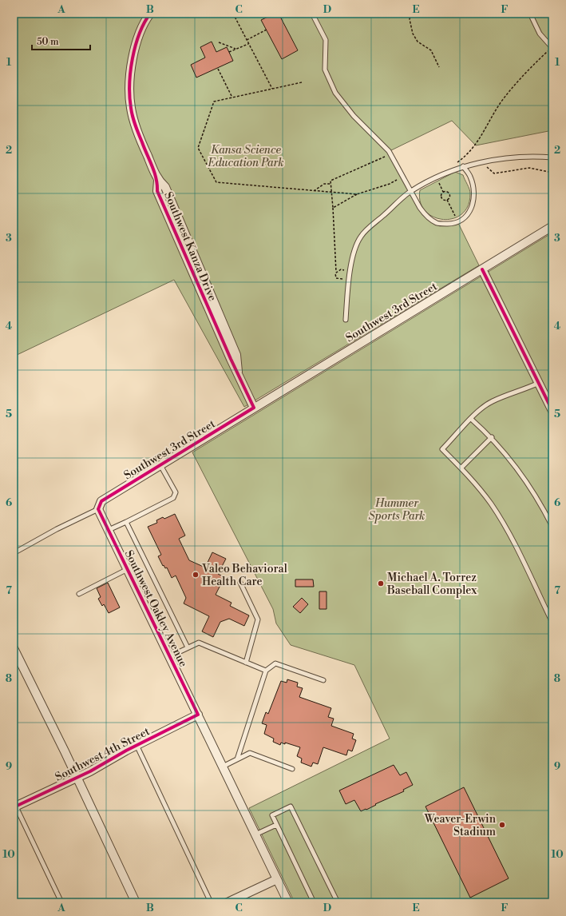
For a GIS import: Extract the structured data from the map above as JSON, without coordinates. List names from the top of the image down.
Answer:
{
  "streets": {
    "street": [
      "Southwest Kanza Drive",
      "Southwest 3rd Street",
      "Southwest Oakley Avenue",
      "Southwest 4th Street"
    ]
  },
  "crossings": [
    ["Southwest Kanza Drive", "Southwest 3rd Street"],
    ["Southwest 3rd Street", "Southwest Oakley Avenue"],
    ["Southwest Oakley Avenue", "Southwest 4th Street"]
  ],
  "parks": ["Kansa Science Education Park", "Hummer Sports Park"],
  "places": ["Valeo Behavioral Health Care", "Michael A. Torrez Baseball Complex", "Weaver-Erwin Stadium"],
  "scale_bar": "50 m",
  "grid": {
    "columns": [
      "A",
      "B",
      "C",
      "D",
      "E",
      "F"
    ],
    "rows": [
      "1",
      "2",
      "3",
      "4",
      "5",
      "6",
      "7",
      "8",
      "9",
      "10"
    ]
  }
}
